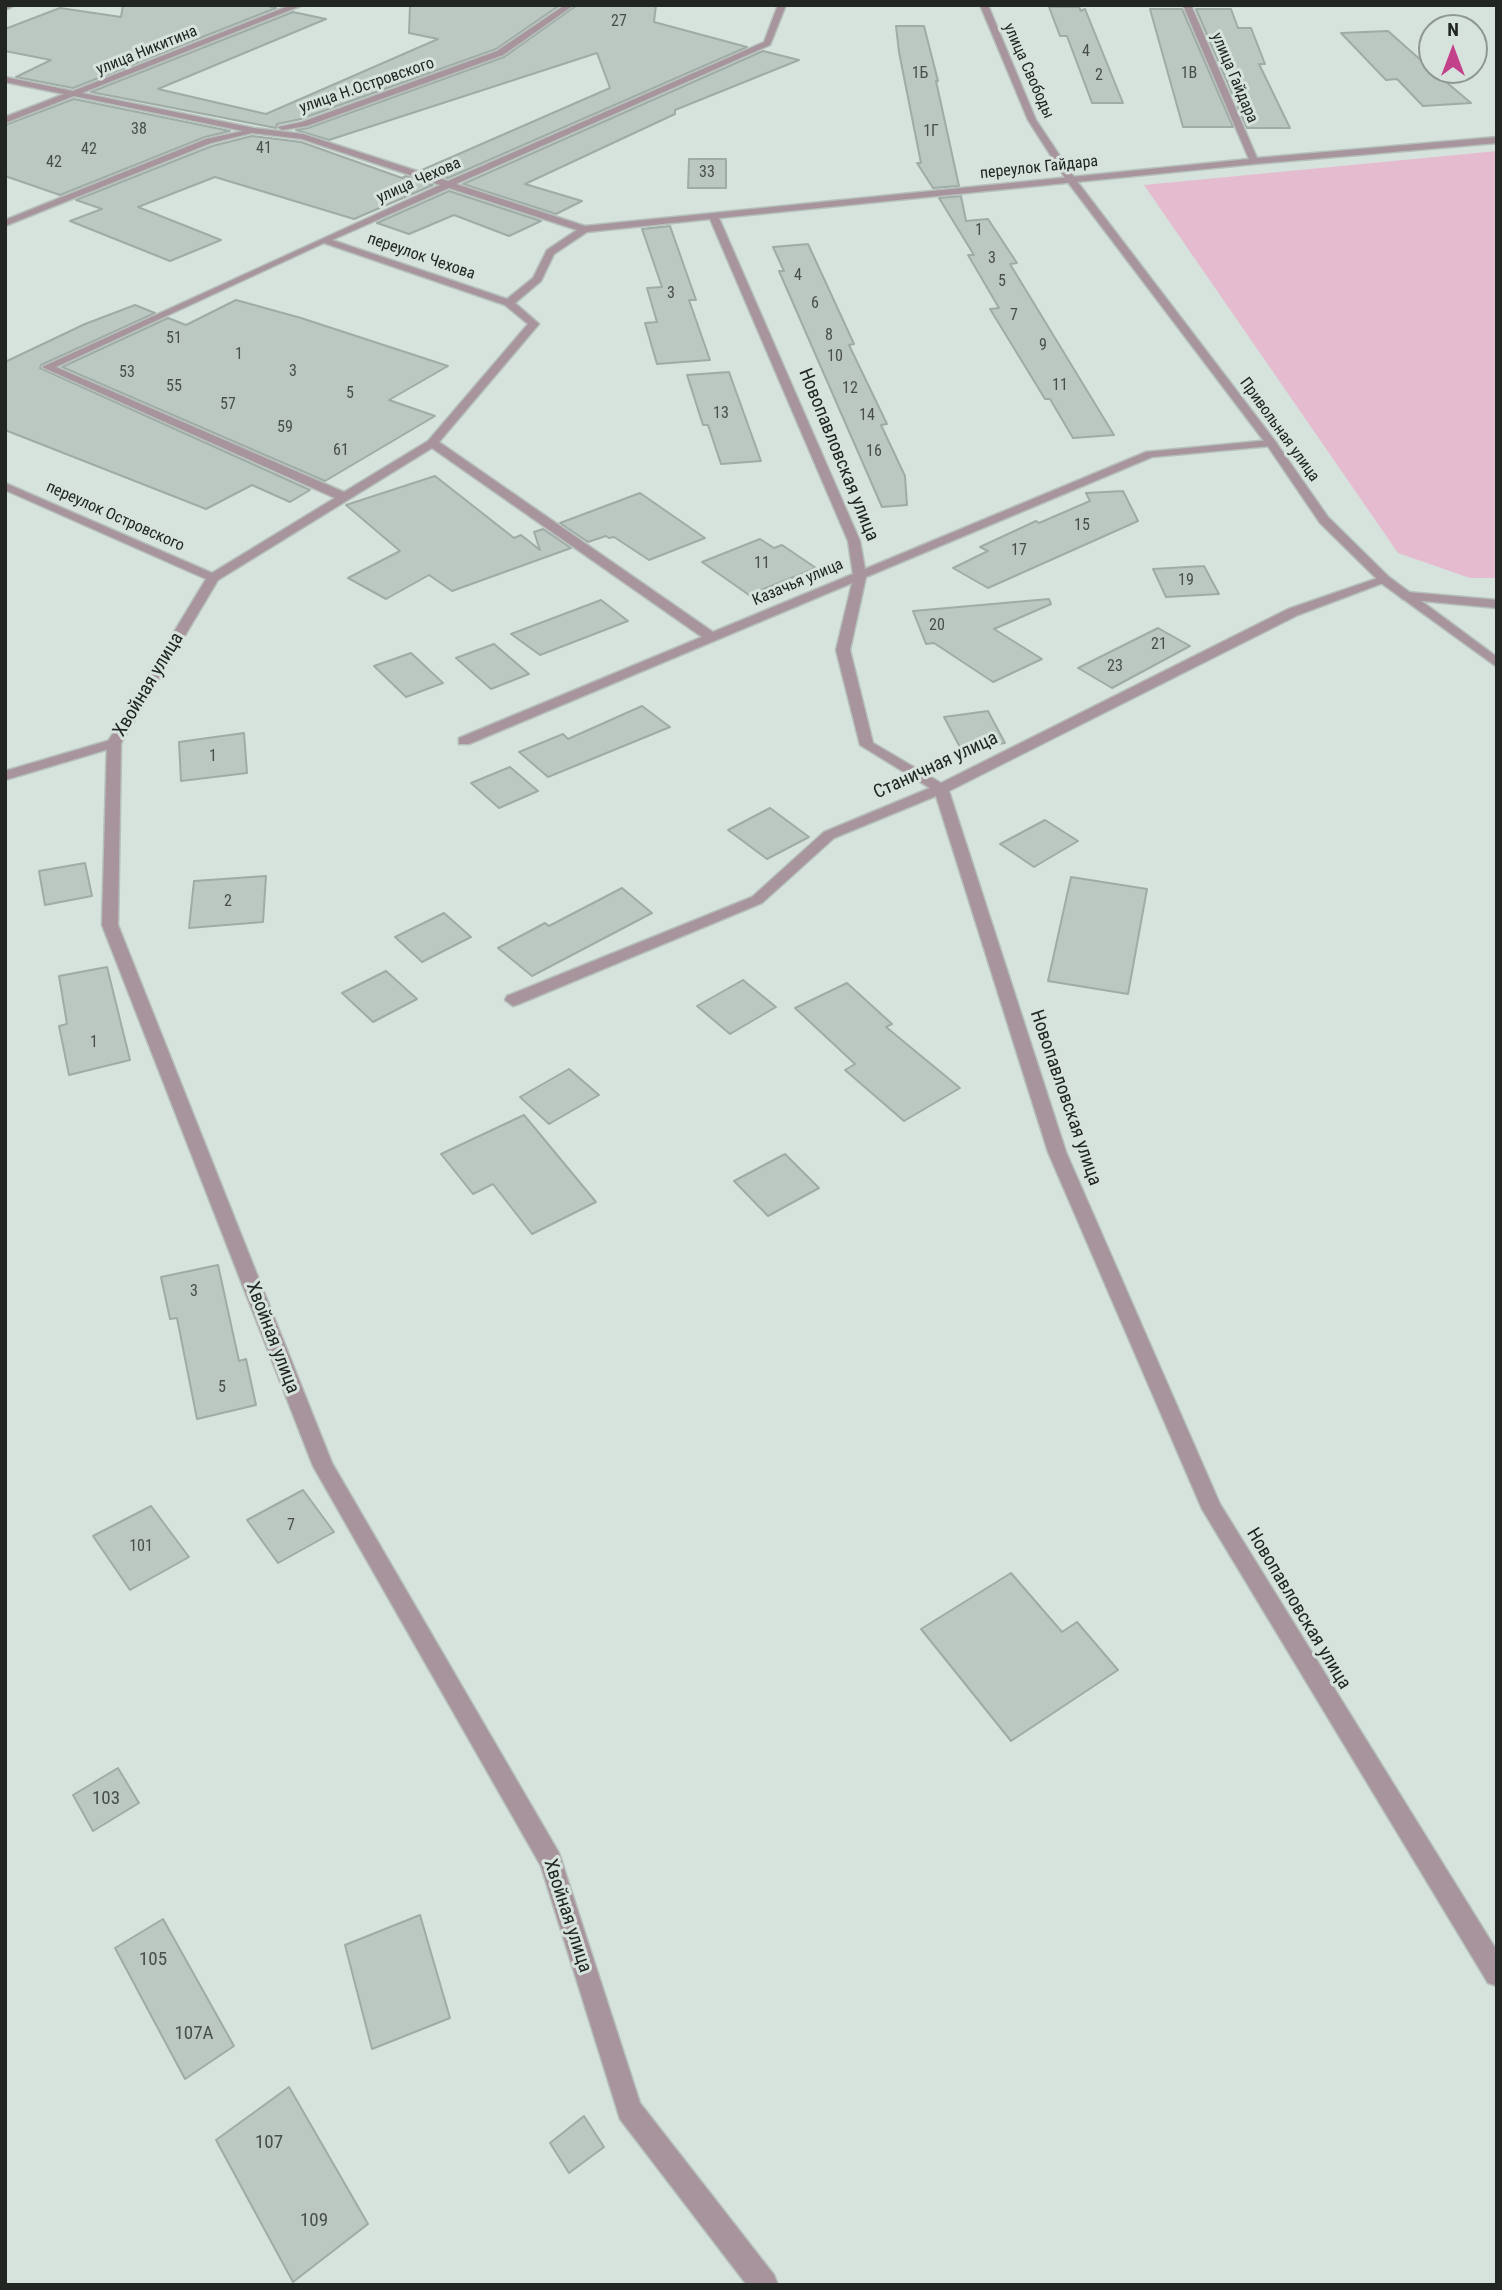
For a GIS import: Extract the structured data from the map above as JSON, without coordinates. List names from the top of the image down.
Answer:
{
  "streets": {
    "street": [
      "улица Никитина",
      "улица Свободы",
      "улица Гайдара",
      "улица Н.Островского",
      "переулок Гайдара",
      "улица Чехова",
      "переулок Чехова",
      "Привольная улица",
      "Новопавловская улица",
      "переулок Островского",
      "Казачья улица",
      "Хвойная улица",
      "Станичная улица"
    ]
  },
  "crossings": [
    ["улица Свободы", "переулок Гайдара"],
    ["улица Свободы", "Привольная улица"],
    ["улица Гайдара", "переулок Гайдара"],
    ["переулок Гайдара", "Привольная улица"],
    ["переулок Гайдара", "Новопавловская улица"],
    ["улица Чехова", "переулок Чехова"],
    ["улица Чехова", "Хвойная улица"],
    ["переулок Чехова", "Хвойная улица"],
    ["Привольная улица", "Казачья улица"],
    ["Привольная улица", "Станичная улица"],
    ["Новопавловская улица", "Казачья улица"],
    ["Новопавловская улица", "Станичная улица"],
    ["переулок Островского", "Хвойная улица"]
  ],
  "house_numbers": [
    "27",
    "4",
    "1Б",
    "1В",
    "2",
    "38",
    "1Г",
    "41",
    "42",
    "42",
    "33",
    "1",
    "3",
    "4",
    "5",
    "3",
    "6",
    "7",
    "8",
    "51",
    "9",
    "1",
    "10",
    "3",
    "53",
    "11",
    "55",
    "12",
    "5",
    "57",
    "13",
    "14",
    "59",
    "61",
    "16",
    "15",
    "17",
    "11",
    "19",
    "20",
    "21",
    "23",
    "1",
    "2",
    "1",
    "3",
    "5",
    "7",
    "101",
    "103",
    "105",
    "107А",
    "107",
    "109"
  ],
  "north": "top"
}
